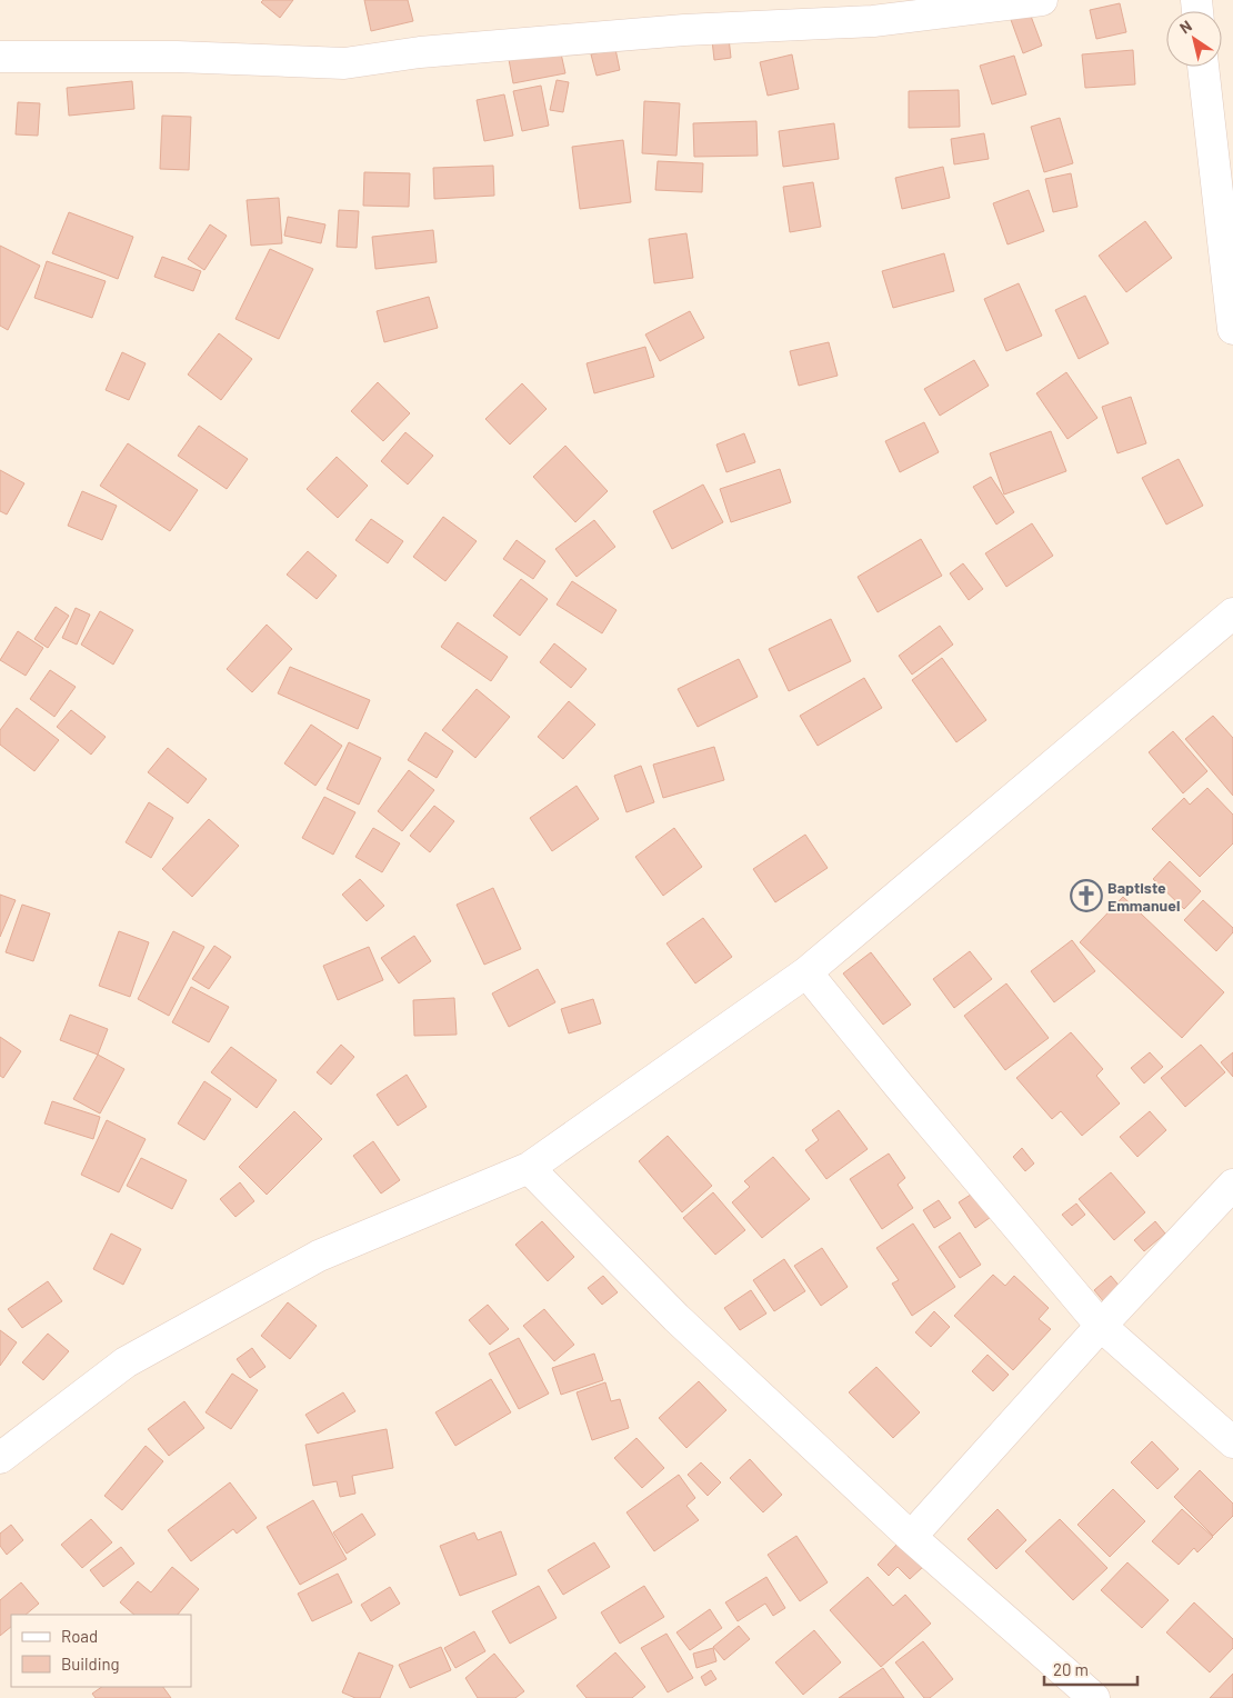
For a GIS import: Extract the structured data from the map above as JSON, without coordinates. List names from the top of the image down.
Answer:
{
  "places": {
    "church": ["Baptiste Emmanuel"]
  },
  "legend": ["Road", "Building"],
  "scale_bar": "20 m",
  "north": "top left"
}
